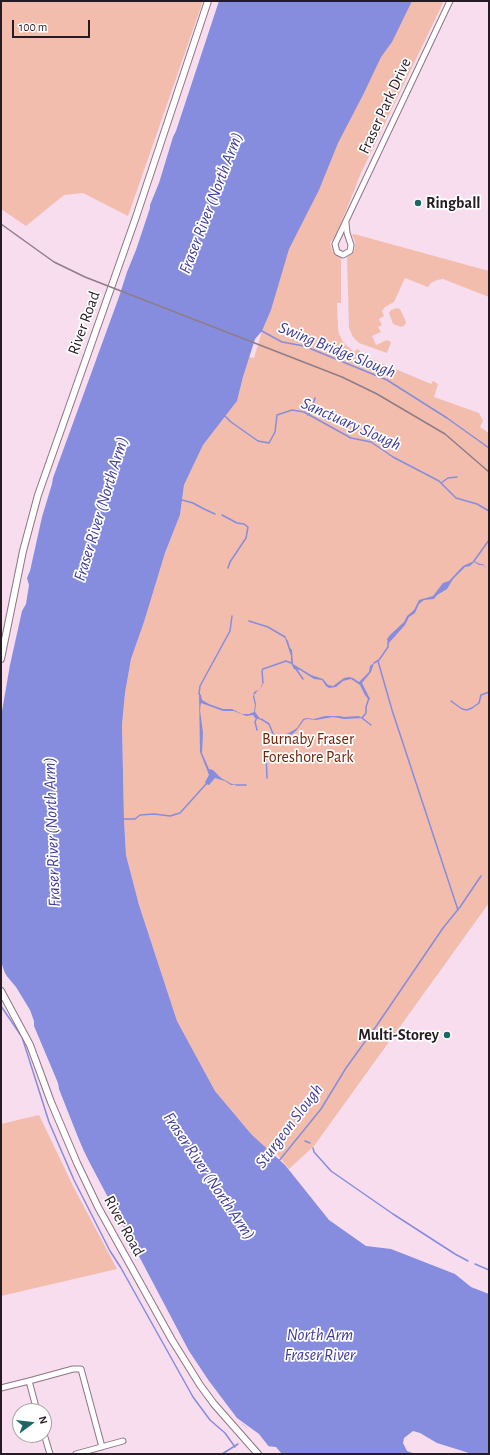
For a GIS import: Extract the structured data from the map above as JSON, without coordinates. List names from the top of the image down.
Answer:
{
  "streets": {
    "street": ["Fraser Park Drive", "River Road"]
  },
  "water": [
    "Fraser River (North Arm)",
    "Swing Bridge Slough",
    "Sanctuary Slough",
    "Sturgeon Slough",
    "North Arm Fraser River"
  ],
  "parks": ["Burnaby Fraser Foreshore Park"],
  "places": ["Ringball", "Multi-Storey"],
  "scale_bar": "100 m",
  "north": "right"
}
